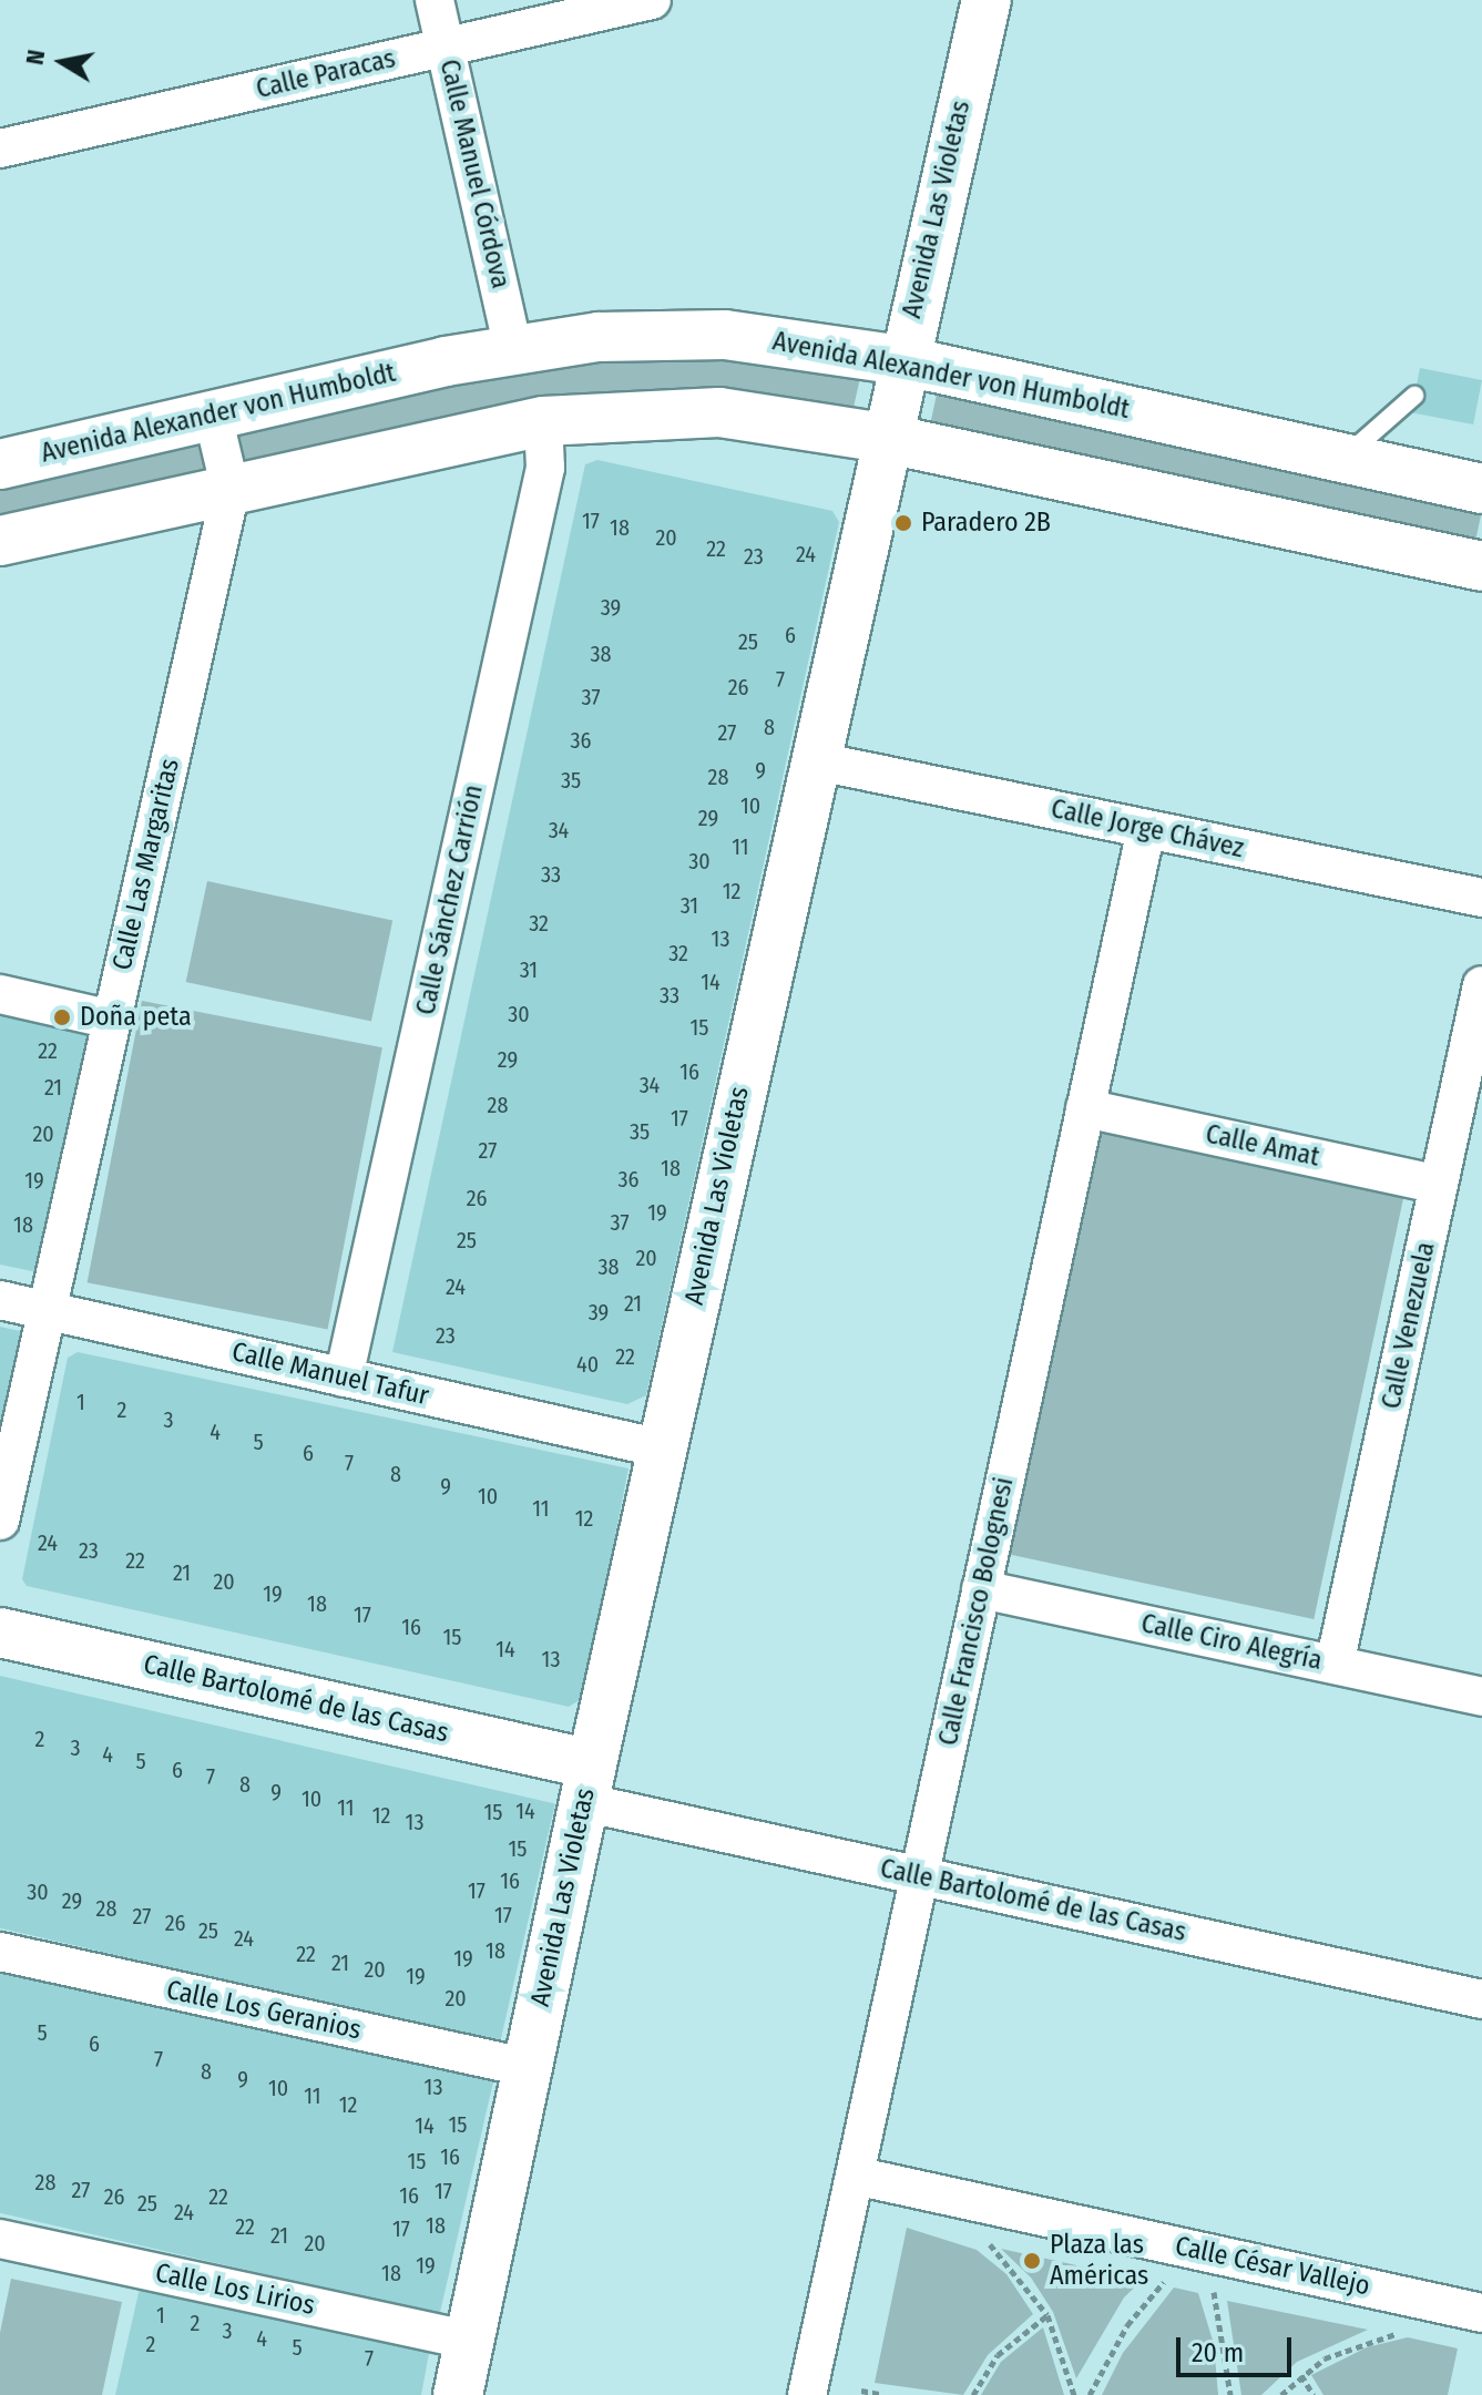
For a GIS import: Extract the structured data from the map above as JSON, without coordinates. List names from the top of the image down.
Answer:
{
  "streets": {
    "street": [
      "Calle Paracas",
      "Calle Manuel Córdova",
      "Avenida Las Violetas",
      "Avenida Alexander von Humboldt",
      "Calle Jorge Chávez",
      "Calle Las Margaritas",
      "Calle Sánchez Carrión",
      "Calle Amat",
      "Calle Venezuela",
      "Calle Manuel Tafur",
      "Calle Francisco Bolognesi",
      "Calle Ciro Alegría",
      "Calle Bartolomé de las Casas",
      "Calle Los Geranios",
      "Calle César Vallejo",
      "Calle Los Lirios"
    ]
  },
  "crossings": [
    ["Calle Paracas", "Calle Manuel Córdova"],
    ["Calle Manuel Córdova", "Avenida Alexander von Humboldt"],
    ["Avenida Las Violetas", "Avenida Alexander von Humboldt"],
    ["Avenida Las Violetas", "Calle Jorge Chávez"],
    ["Avenida Las Violetas", "Calle Manuel Tafur"],
    ["Avenida Las Violetas", "Calle Bartolomé de las Casas"],
    ["Avenida Las Violetas", "Calle Los Geranios"],
    ["Avenida Las Violetas", "Calle Los Lirios"],
    ["Avenida Alexander von Humboldt", "Calle Las Margaritas"],
    ["Calle Jorge Chávez", "Calle Francisco Bolognesi"],
    ["Calle Las Margaritas", "Calle Manuel Tafur"],
    ["Calle Sánchez Carrión", "Calle Manuel Tafur"],
    ["Calle Amat", "Calle Venezuela"],
    ["Calle Amat", "Calle Francisco Bolognesi"],
    ["Calle Venezuela", "Calle Ciro Alegría"],
    ["Calle Francisco Bolognesi", "Calle Ciro Alegría"],
    ["Calle Francisco Bolognesi", "Calle Bartolomé de las Casas"],
    ["Calle Francisco Bolognesi", "Calle César Vallejo"]
  ],
  "places": ["Paradero 2B", "Doña peta", "Plaza las Américas"],
  "house_numbers": [
    "17",
    "18",
    "20",
    "22",
    "24",
    "23",
    "39",
    "6",
    "25",
    "38",
    "7",
    "26",
    "37",
    "8",
    "27",
    "36",
    "9",
    "28",
    "35",
    "10",
    "29",
    "34",
    "11",
    "30",
    "33",
    "12",
    "31",
    "32",
    "13",
    "32",
    "31",
    "14",
    "33",
    "30",
    "15",
    "22",
    "29",
    "16",
    "34",
    "21",
    "28",
    "17",
    "35",
    "20",
    "27",
    "18",
    "36",
    "19",
    "26",
    "19",
    "37",
    "18",
    "25",
    "20",
    "38",
    "24",
    "21",
    "39",
    "23",
    "22",
    "40",
    "1",
    "2",
    "3",
    "4",
    "5",
    "6",
    "7",
    "8",
    "9",
    "10",
    "11",
    "12",
    "24",
    "23",
    "22",
    "21",
    "20",
    "19",
    "18",
    "17",
    "16",
    "15",
    "14",
    "13",
    "2",
    "3",
    "4",
    "5",
    "6",
    "7",
    "8",
    "9",
    "10",
    "11",
    "14",
    "15",
    "12",
    "13",
    "15",
    "16",
    "17",
    "30",
    "29",
    "28",
    "17",
    "27",
    "26",
    "25",
    "24",
    "18",
    "22",
    "19",
    "21",
    "20",
    "19",
    "20",
    "5",
    "6",
    "7",
    "8",
    "9",
    "13",
    "10",
    "11",
    "12",
    "15",
    "14",
    "16",
    "15",
    "28",
    "27",
    "17",
    "16",
    "26",
    "22",
    "25",
    "24",
    "18",
    "22",
    "17",
    "21",
    "20",
    "19",
    "18",
    "1",
    "2",
    "3",
    "4",
    "2",
    "5",
    "7"
  ],
  "scale_bar": "20 m",
  "north": "left"
}
